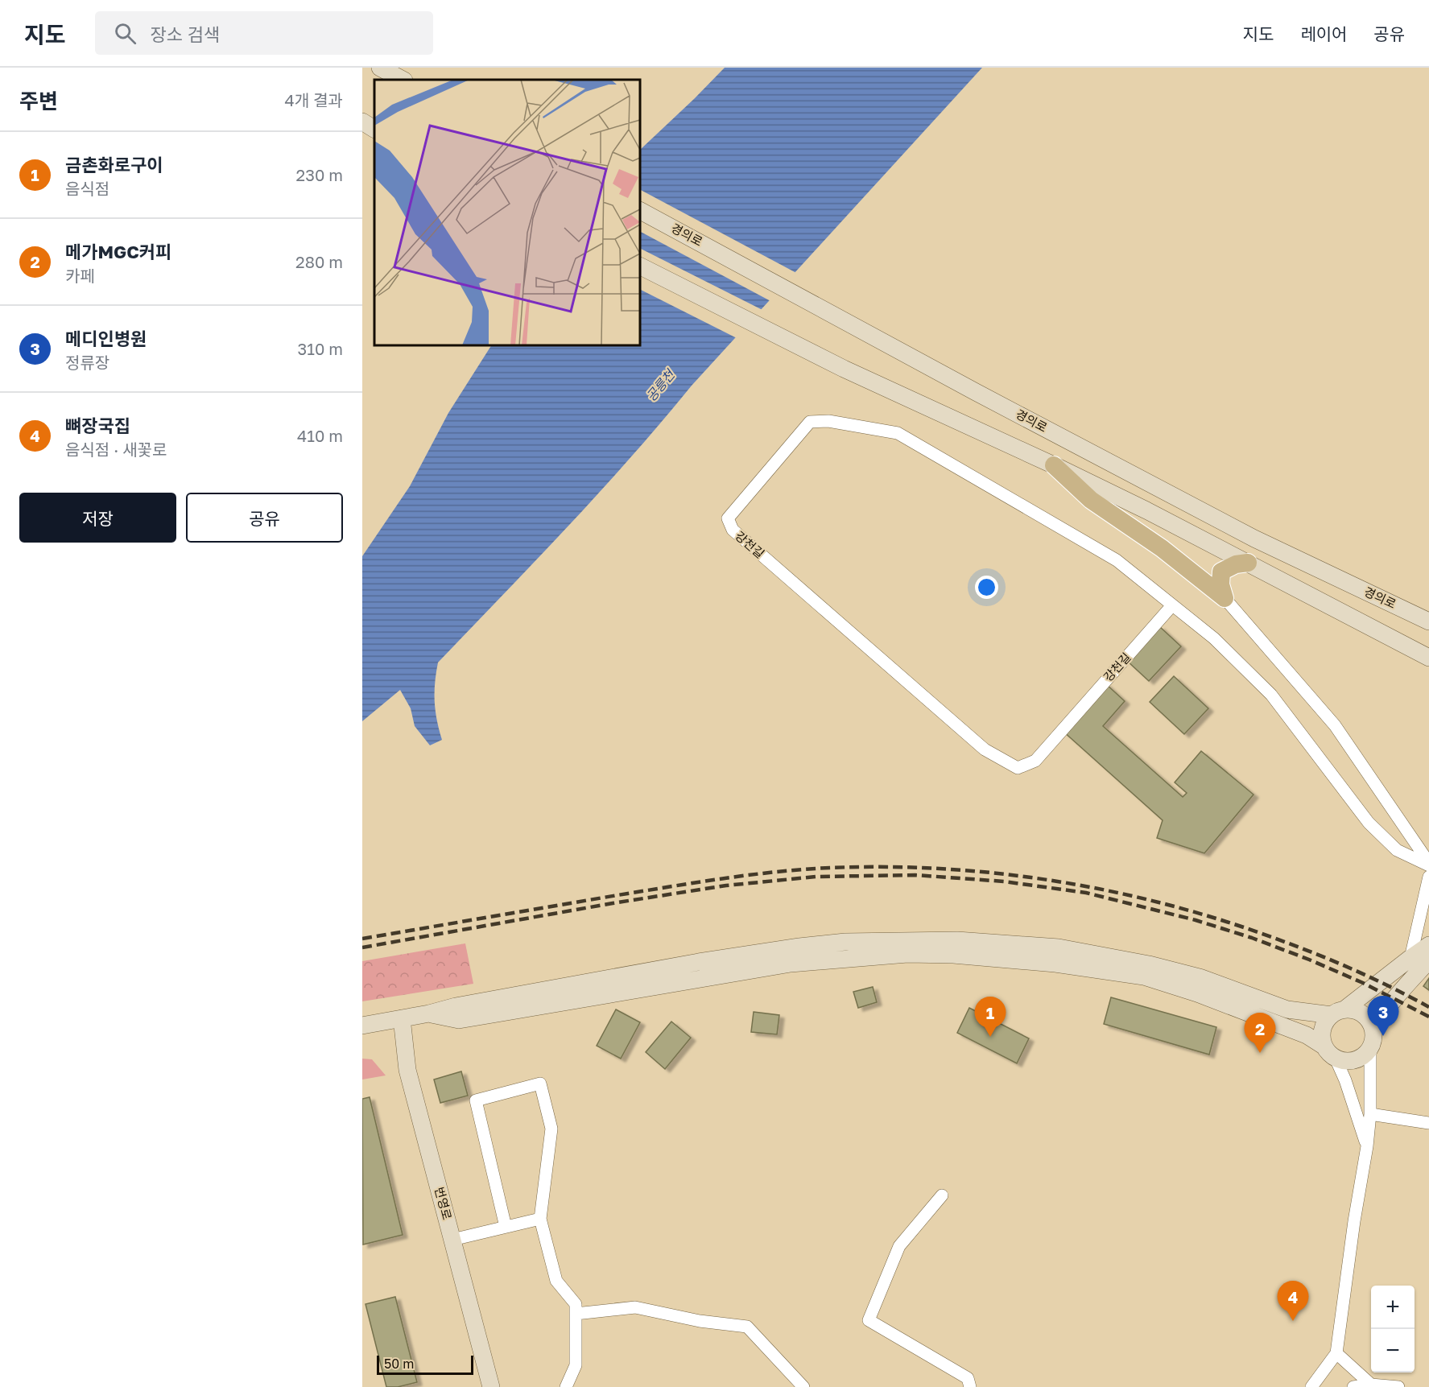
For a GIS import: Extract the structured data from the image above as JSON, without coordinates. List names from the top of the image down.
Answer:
{
  "streets": {
    "street": ["경의로", "강천길", "번영로"]
  },
  "water": ["공릉천"],
  "scale_bar": "50 m",
  "page": {
    "header": "지도",
    "search": "장소 검색",
    "nav": ["지도", "레이어", "공유"],
    "heading": ["주변", "4개 결과"],
    "list": [
      {
        "mark": "1",
        "name": "금촌화로구이",
        "note": "음식점",
        "value": "230 m"
      },
      {
        "mark": "2",
        "name": "메가MGC커피",
        "note": "카페",
        "value": "280 m"
      },
      {
        "mark": "3",
        "name": "메디인병원",
        "note": "정류장",
        "value": "310 m"
      },
      {
        "mark": "4",
        "name": "뼈장국집",
        "note": "음식점 · 새꽃로",
        "value": "410 m"
      }
    ],
    "buttons": ["저장", "공유"],
    "pins": [
      "3",
      "1",
      "2",
      "4"
    ],
    "map_buttons": ["+", "−"],
    "scale": "50 m"
  }
}
